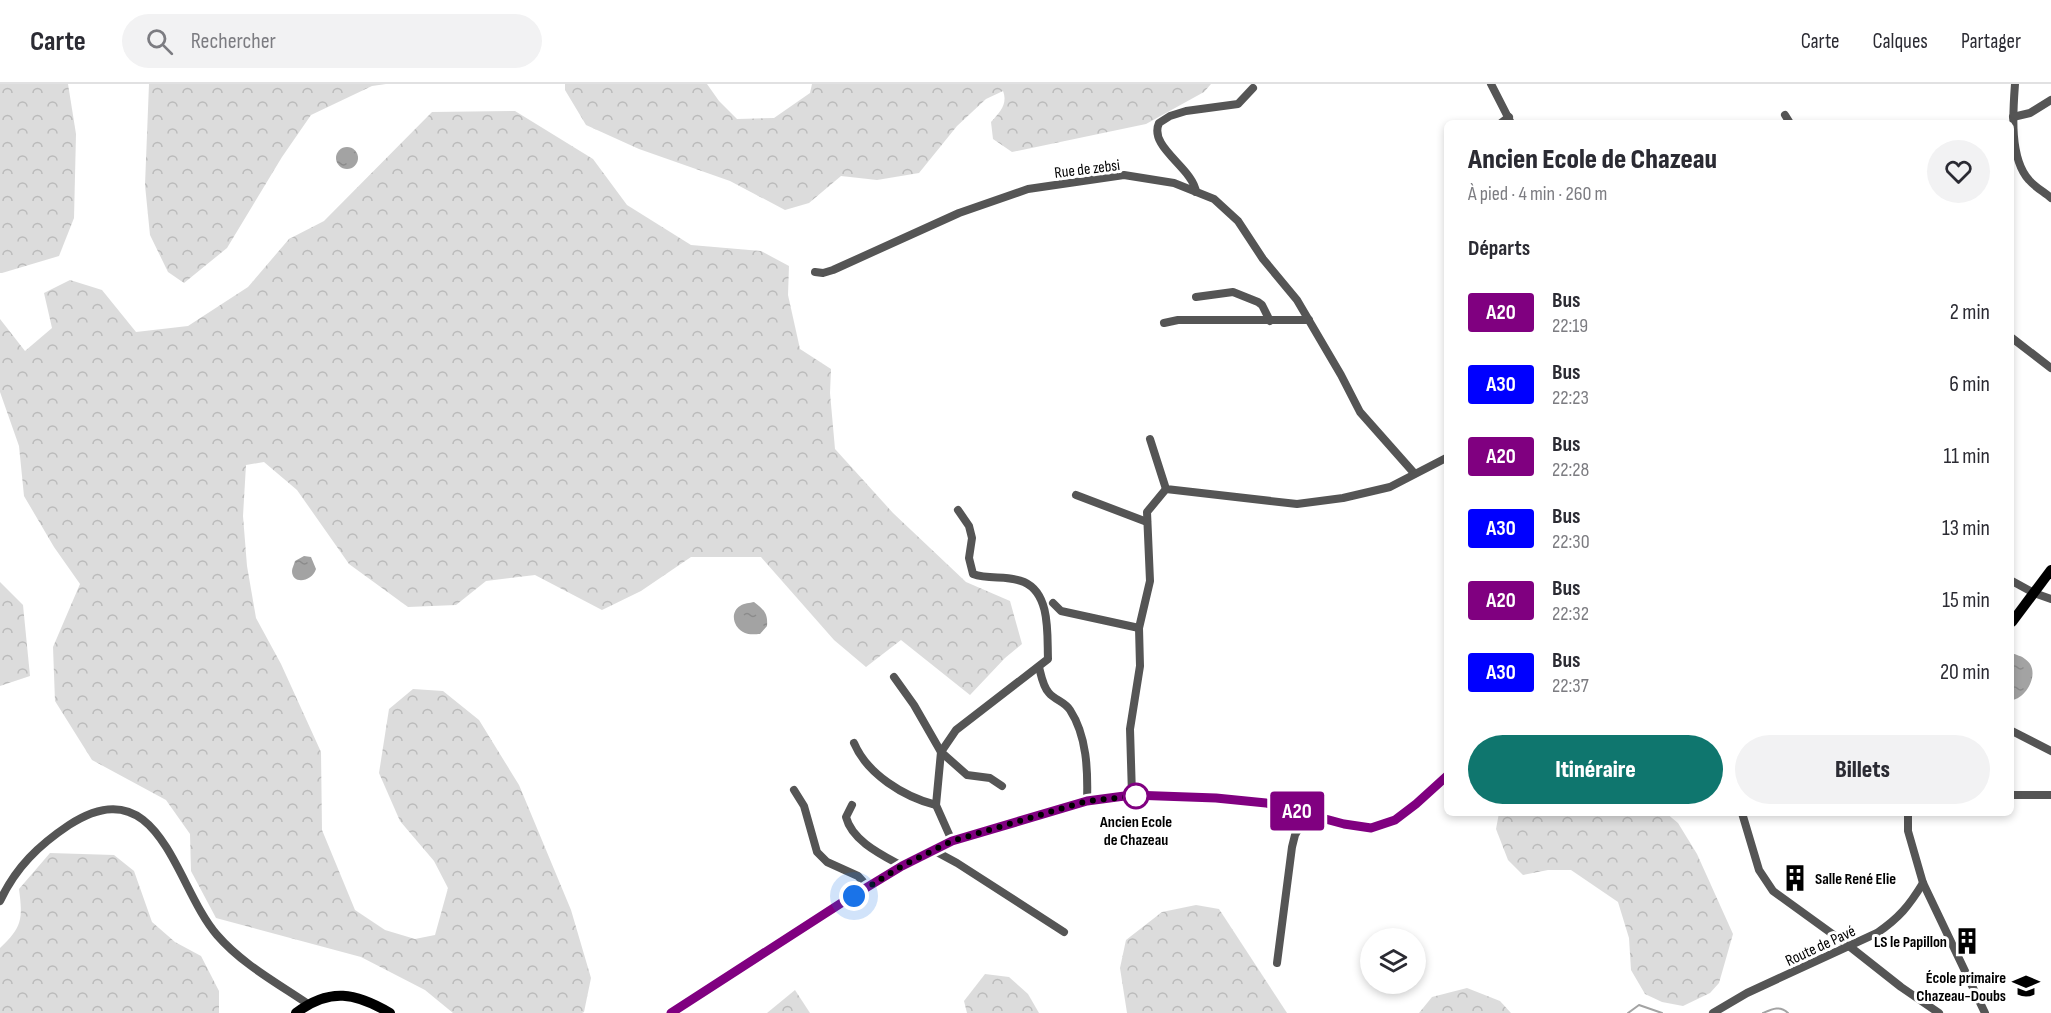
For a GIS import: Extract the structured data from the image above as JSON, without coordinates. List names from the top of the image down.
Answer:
{
  "streets": {
    "street": ["Rue de zebsi", "Route de Pavé"]
  },
  "places": {
    "other": ["Ancien Ecole de Chazeau"],
    "building": ["Salle René Elie", "LS le Papillon"],
    "school or university": ["École primaire Chazeau-Doubs"]
  },
  "lines": ["bus line A20"],
  "page": {
    "header": "Carte",
    "search": "Rechercher",
    "nav": ["Carte", "Calques", "Partager"],
    "on_map": "A20",
    "heading": [
      ["Ancien Ecole de Chazeau", "À pied · 4 min · 260 m"],
      "Départs"
    ],
    "list": [
      {
        "mark": "A20",
        "name": "Bus",
        "note": "22:19",
        "value": "2 min"
      },
      {
        "mark": "A30",
        "name": "Bus",
        "note": "22:23",
        "value": "6 min"
      },
      {
        "mark": "A20",
        "name": "Bus",
        "note": "22:28",
        "value": "11 min"
      },
      {
        "mark": "A30",
        "name": "Bus",
        "note": "22:30",
        "value": "13 min"
      },
      {
        "mark": "A20",
        "name": "Bus",
        "note": "22:32",
        "value": "15 min"
      },
      {
        "mark": "A30",
        "name": "Bus",
        "note": "22:37",
        "value": "20 min"
      }
    ],
    "buttons": ["Itinéraire", "Billets"]
  }
}
